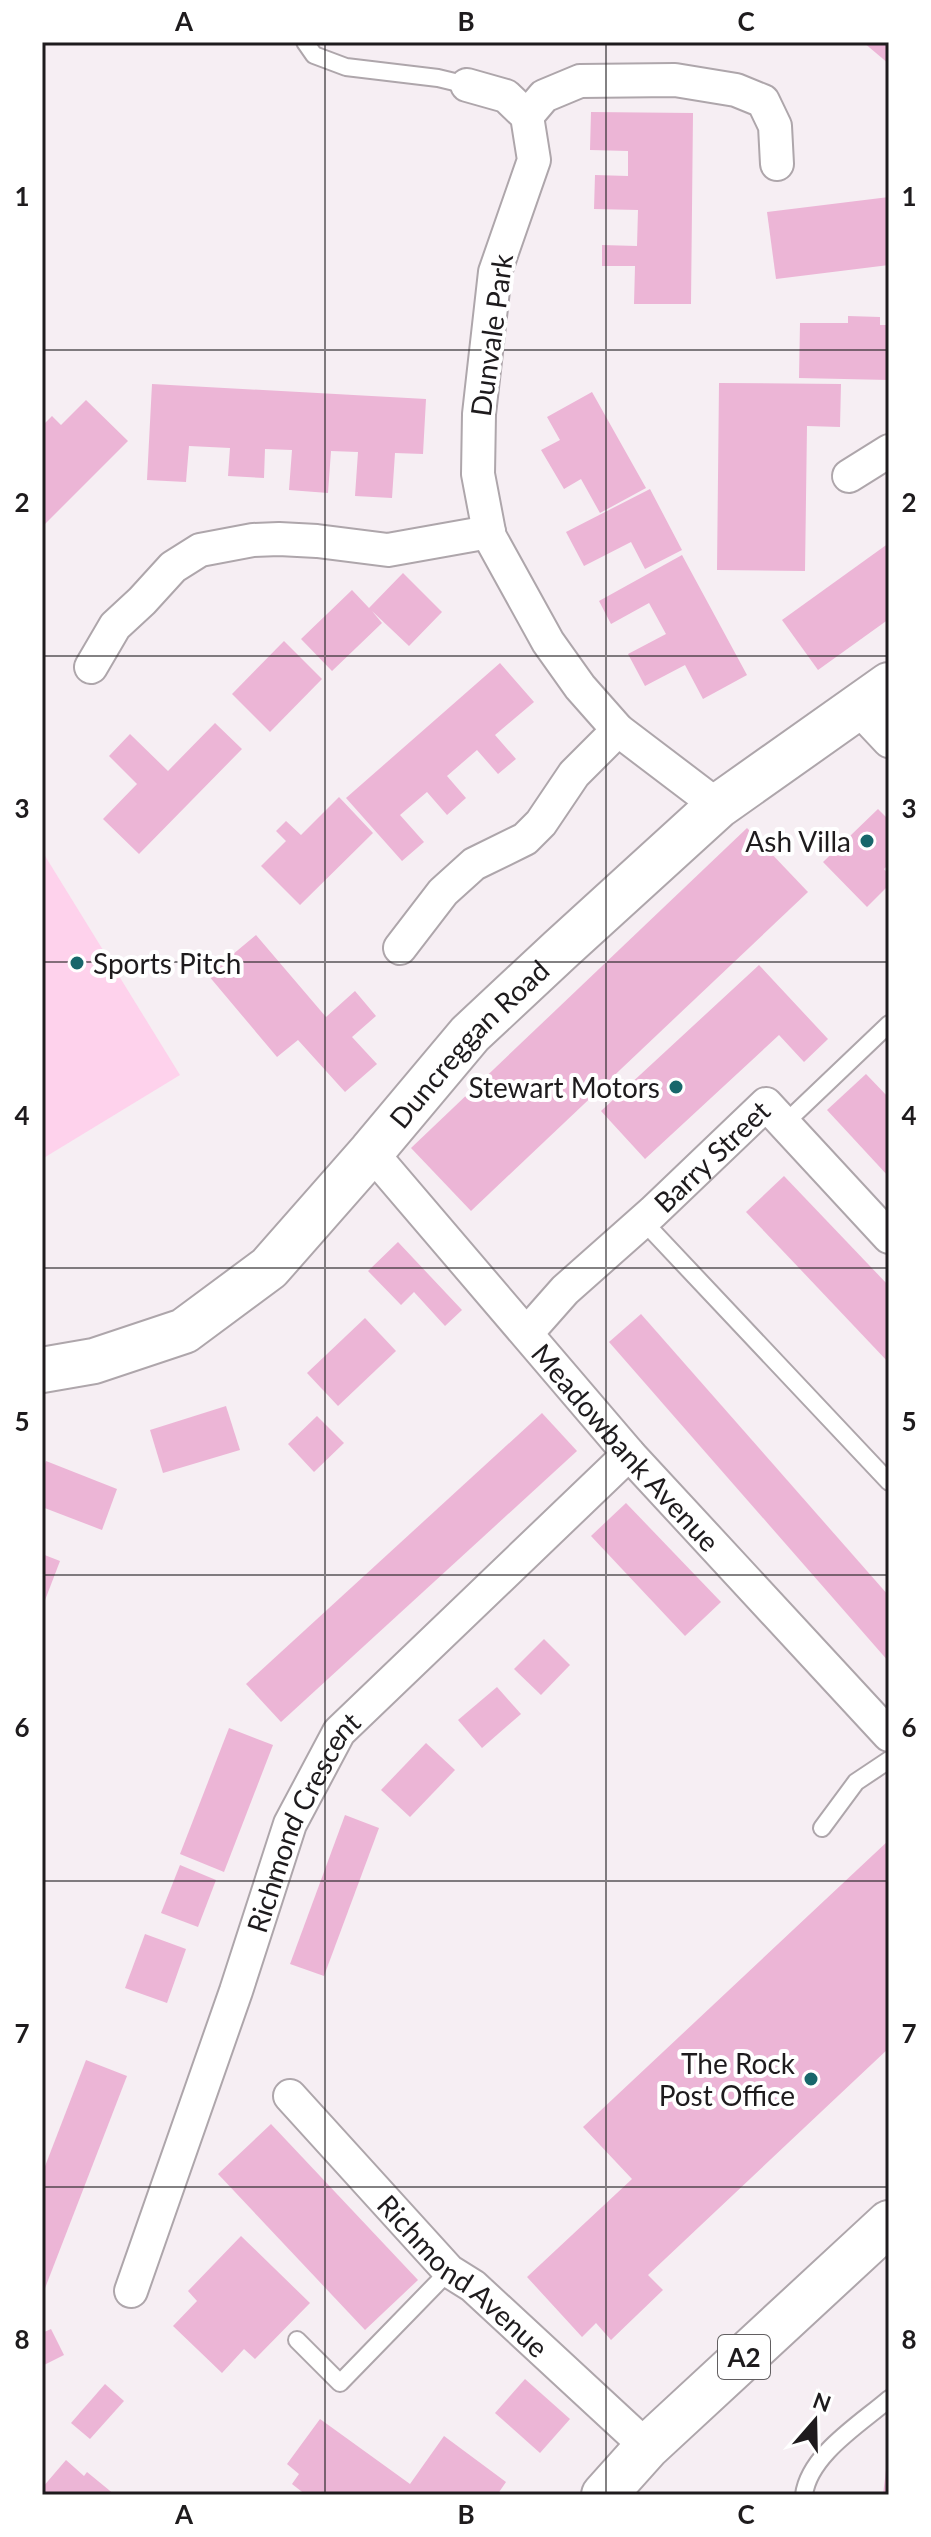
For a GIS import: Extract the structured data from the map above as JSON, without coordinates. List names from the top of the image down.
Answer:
{
  "streets": {
    "main road": ["Duncreggan Road", "A2"],
    "street": [
      "Dunvale Park",
      "Barry Street",
      "Meadowbank Avenue",
      "Richmond Crescent",
      "Richmond Avenue"
    ]
  },
  "crossings": [
    ["Dunvale Park", "Duncreggan Road"],
    ["Duncreggan Road", "Meadowbank Avenue"],
    ["Barry Street", "Meadowbank Avenue"],
    ["Meadowbank Avenue", "Richmond Crescent"],
    ["Richmond Avenue", "A2"]
  ],
  "places": [
    "Ash Villa",
    "Sports Pitch",
    "Stewart Motors",
    "The Rock Post Office"
  ],
  "north": "top",
  "grid": {
    "columns": ["A", "B", "C"],
    "rows": [
      "1",
      "2",
      "3",
      "4",
      "5",
      "6",
      "7",
      "8"
    ]
  }
}
